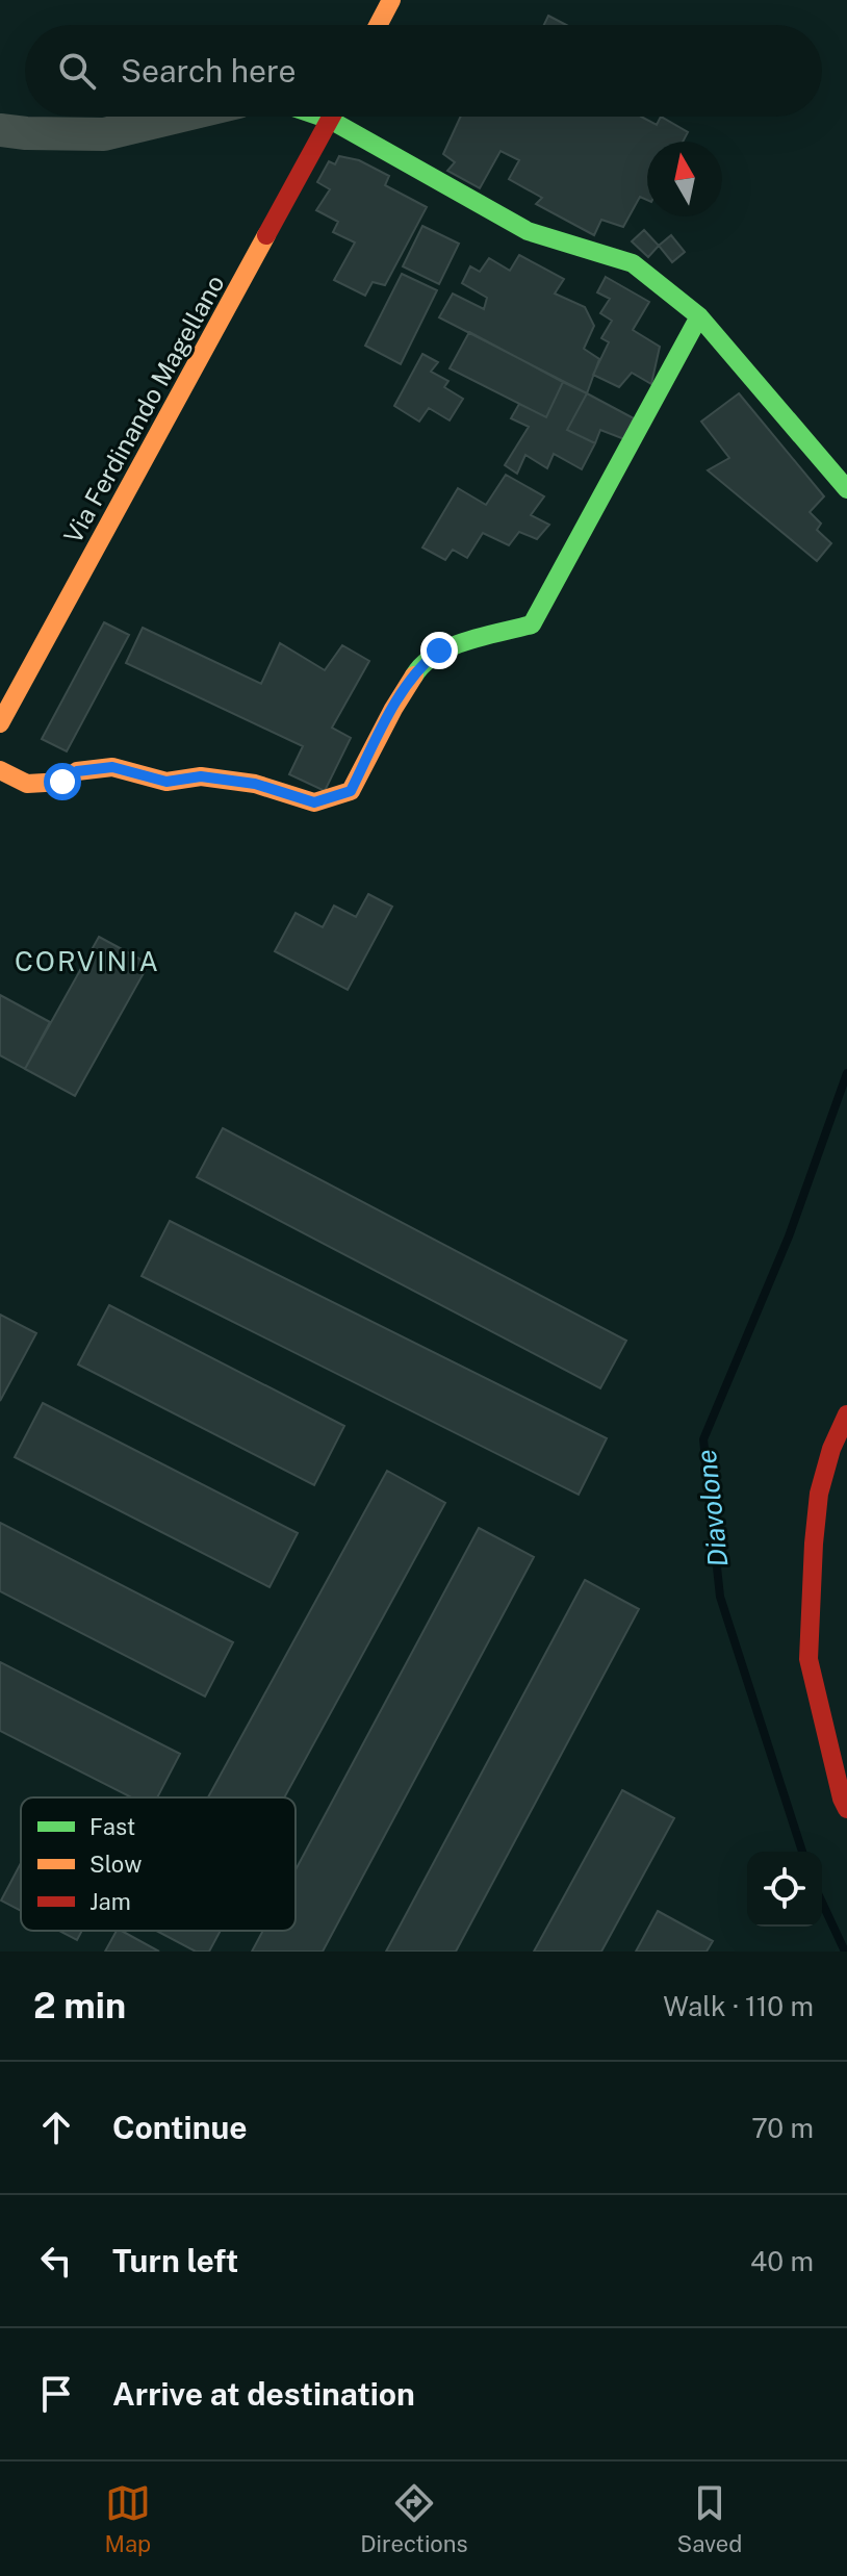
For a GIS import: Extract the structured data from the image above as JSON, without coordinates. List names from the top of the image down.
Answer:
{
  "streets": {
    "street": ["Via Ferdinando Magellano"]
  },
  "districts": ["CORVINIA"],
  "water": ["Diavolone"],
  "legend": ["Fast", "Slow", "Jam"],
  "north": "top",
  "page": {
    "search": "Search here",
    "heading": ["2 min", "Walk · 110 m"],
    "list": [
      ["Continue", "70 m"],
      ["Turn left", "40 m"],
      "Arrive at destination"
    ],
    "nav": ["Map", "Directions", "Saved"]
  }
}
